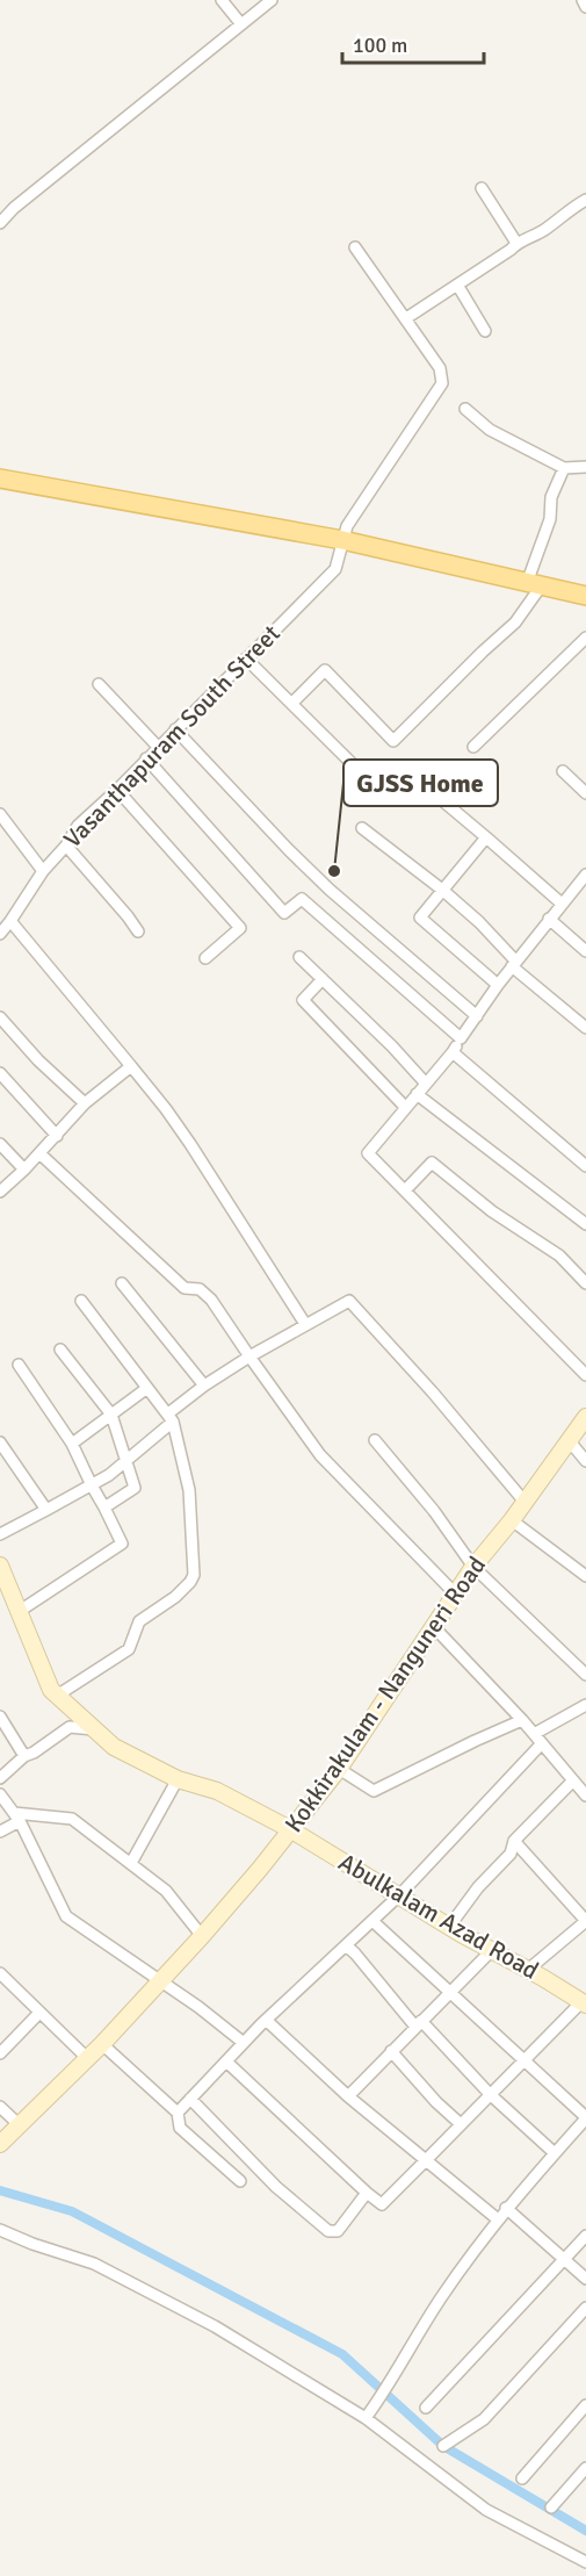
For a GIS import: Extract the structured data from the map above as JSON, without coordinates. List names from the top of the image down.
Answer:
{
  "streets": {
    "main road": ["Kokkirakulam - Nanguneri Road", "Abulkalam Azad Road"],
    "street": ["Vasanthapuram South Street"]
  },
  "crossings": [
    ["Kokkirakulam - Nanguneri Road", "Abulkalam Azad Road"]
  ],
  "places": ["GJSS Home"],
  "scale_bar": "100 m"
}
